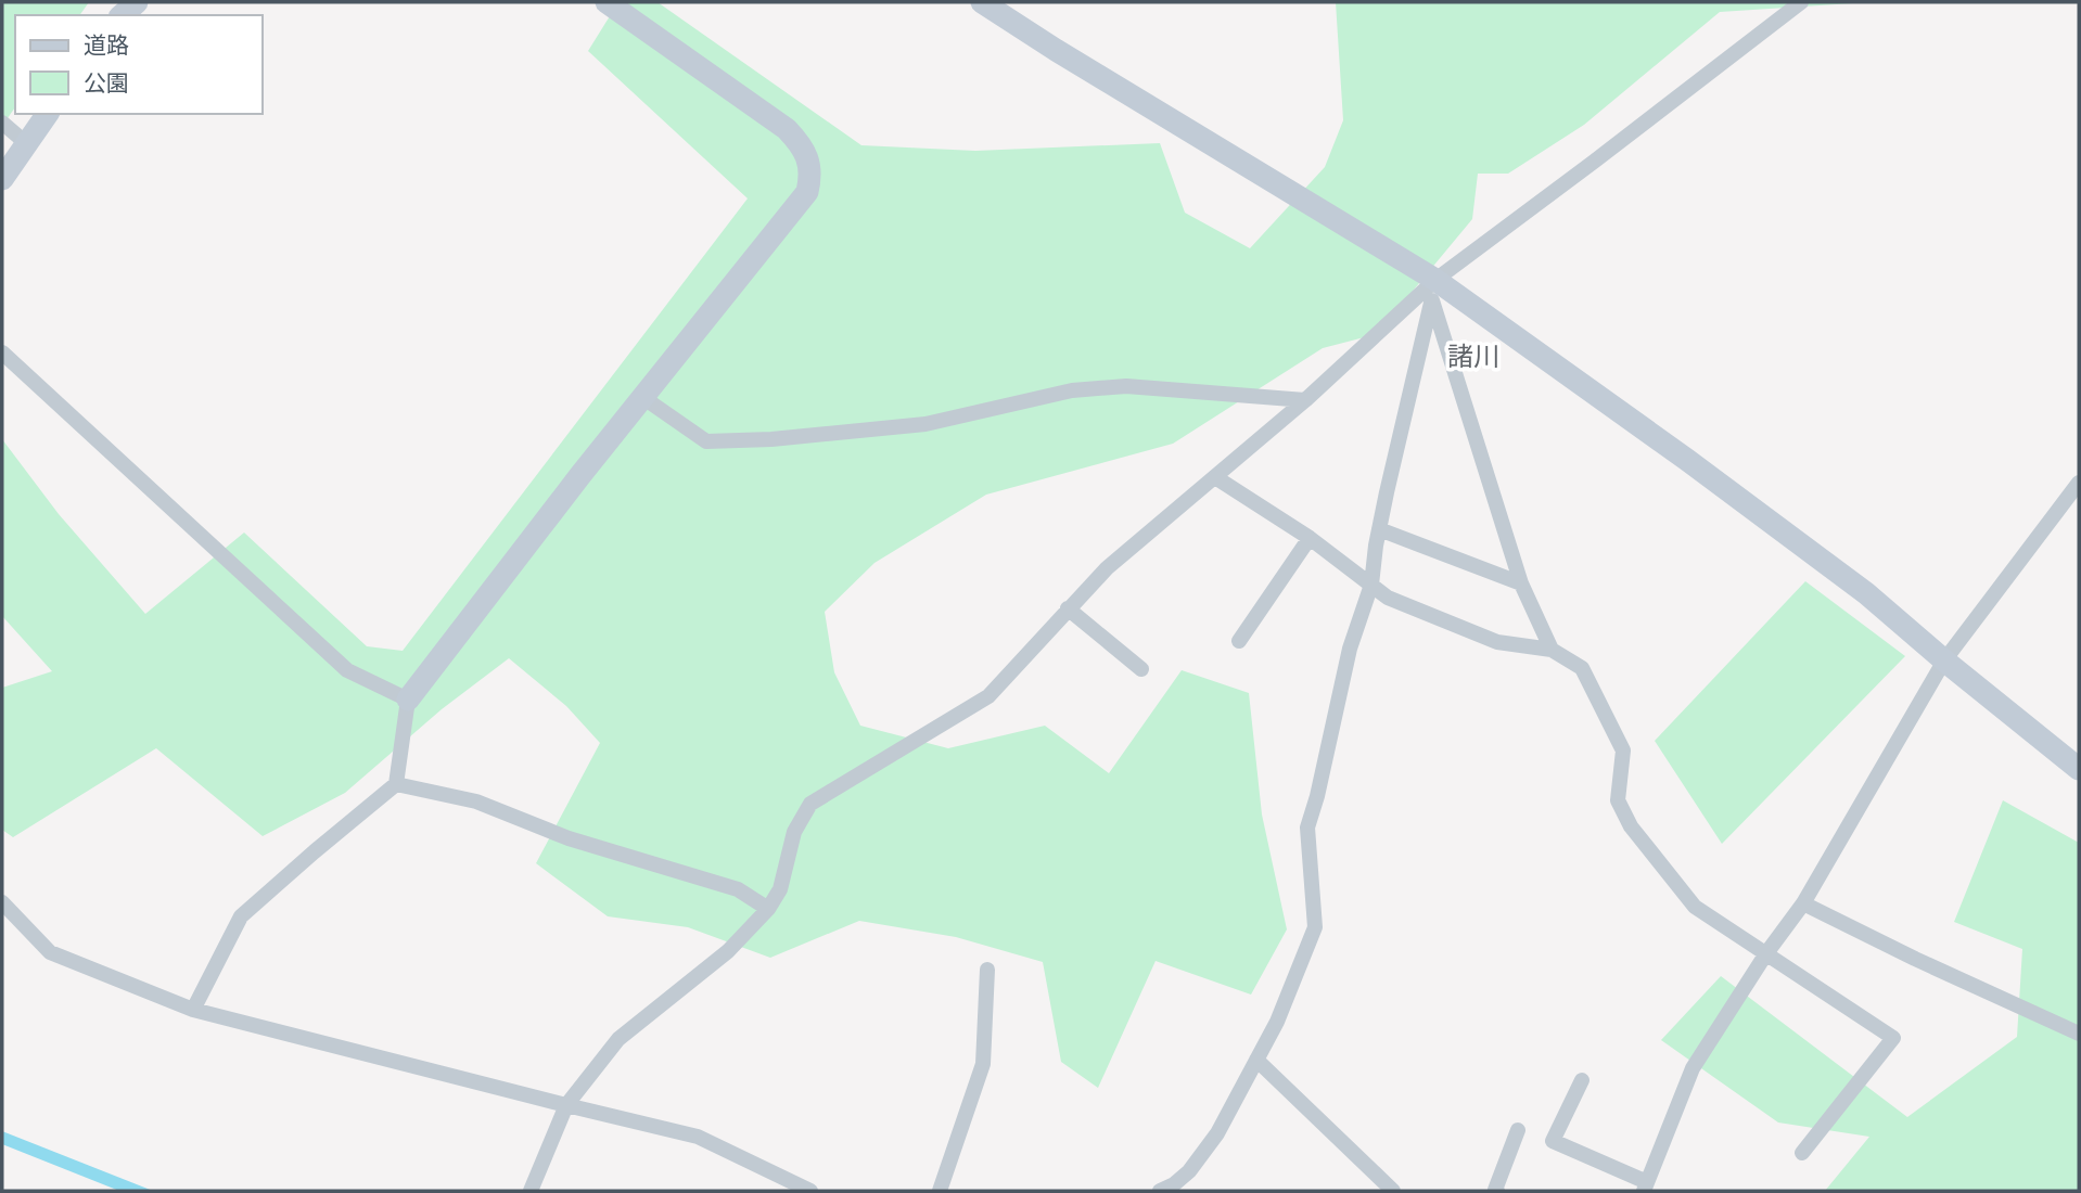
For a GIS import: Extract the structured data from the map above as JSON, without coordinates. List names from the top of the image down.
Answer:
{
  "districts": ["諸川"],
  "legend": ["道路", "公園"]
}
